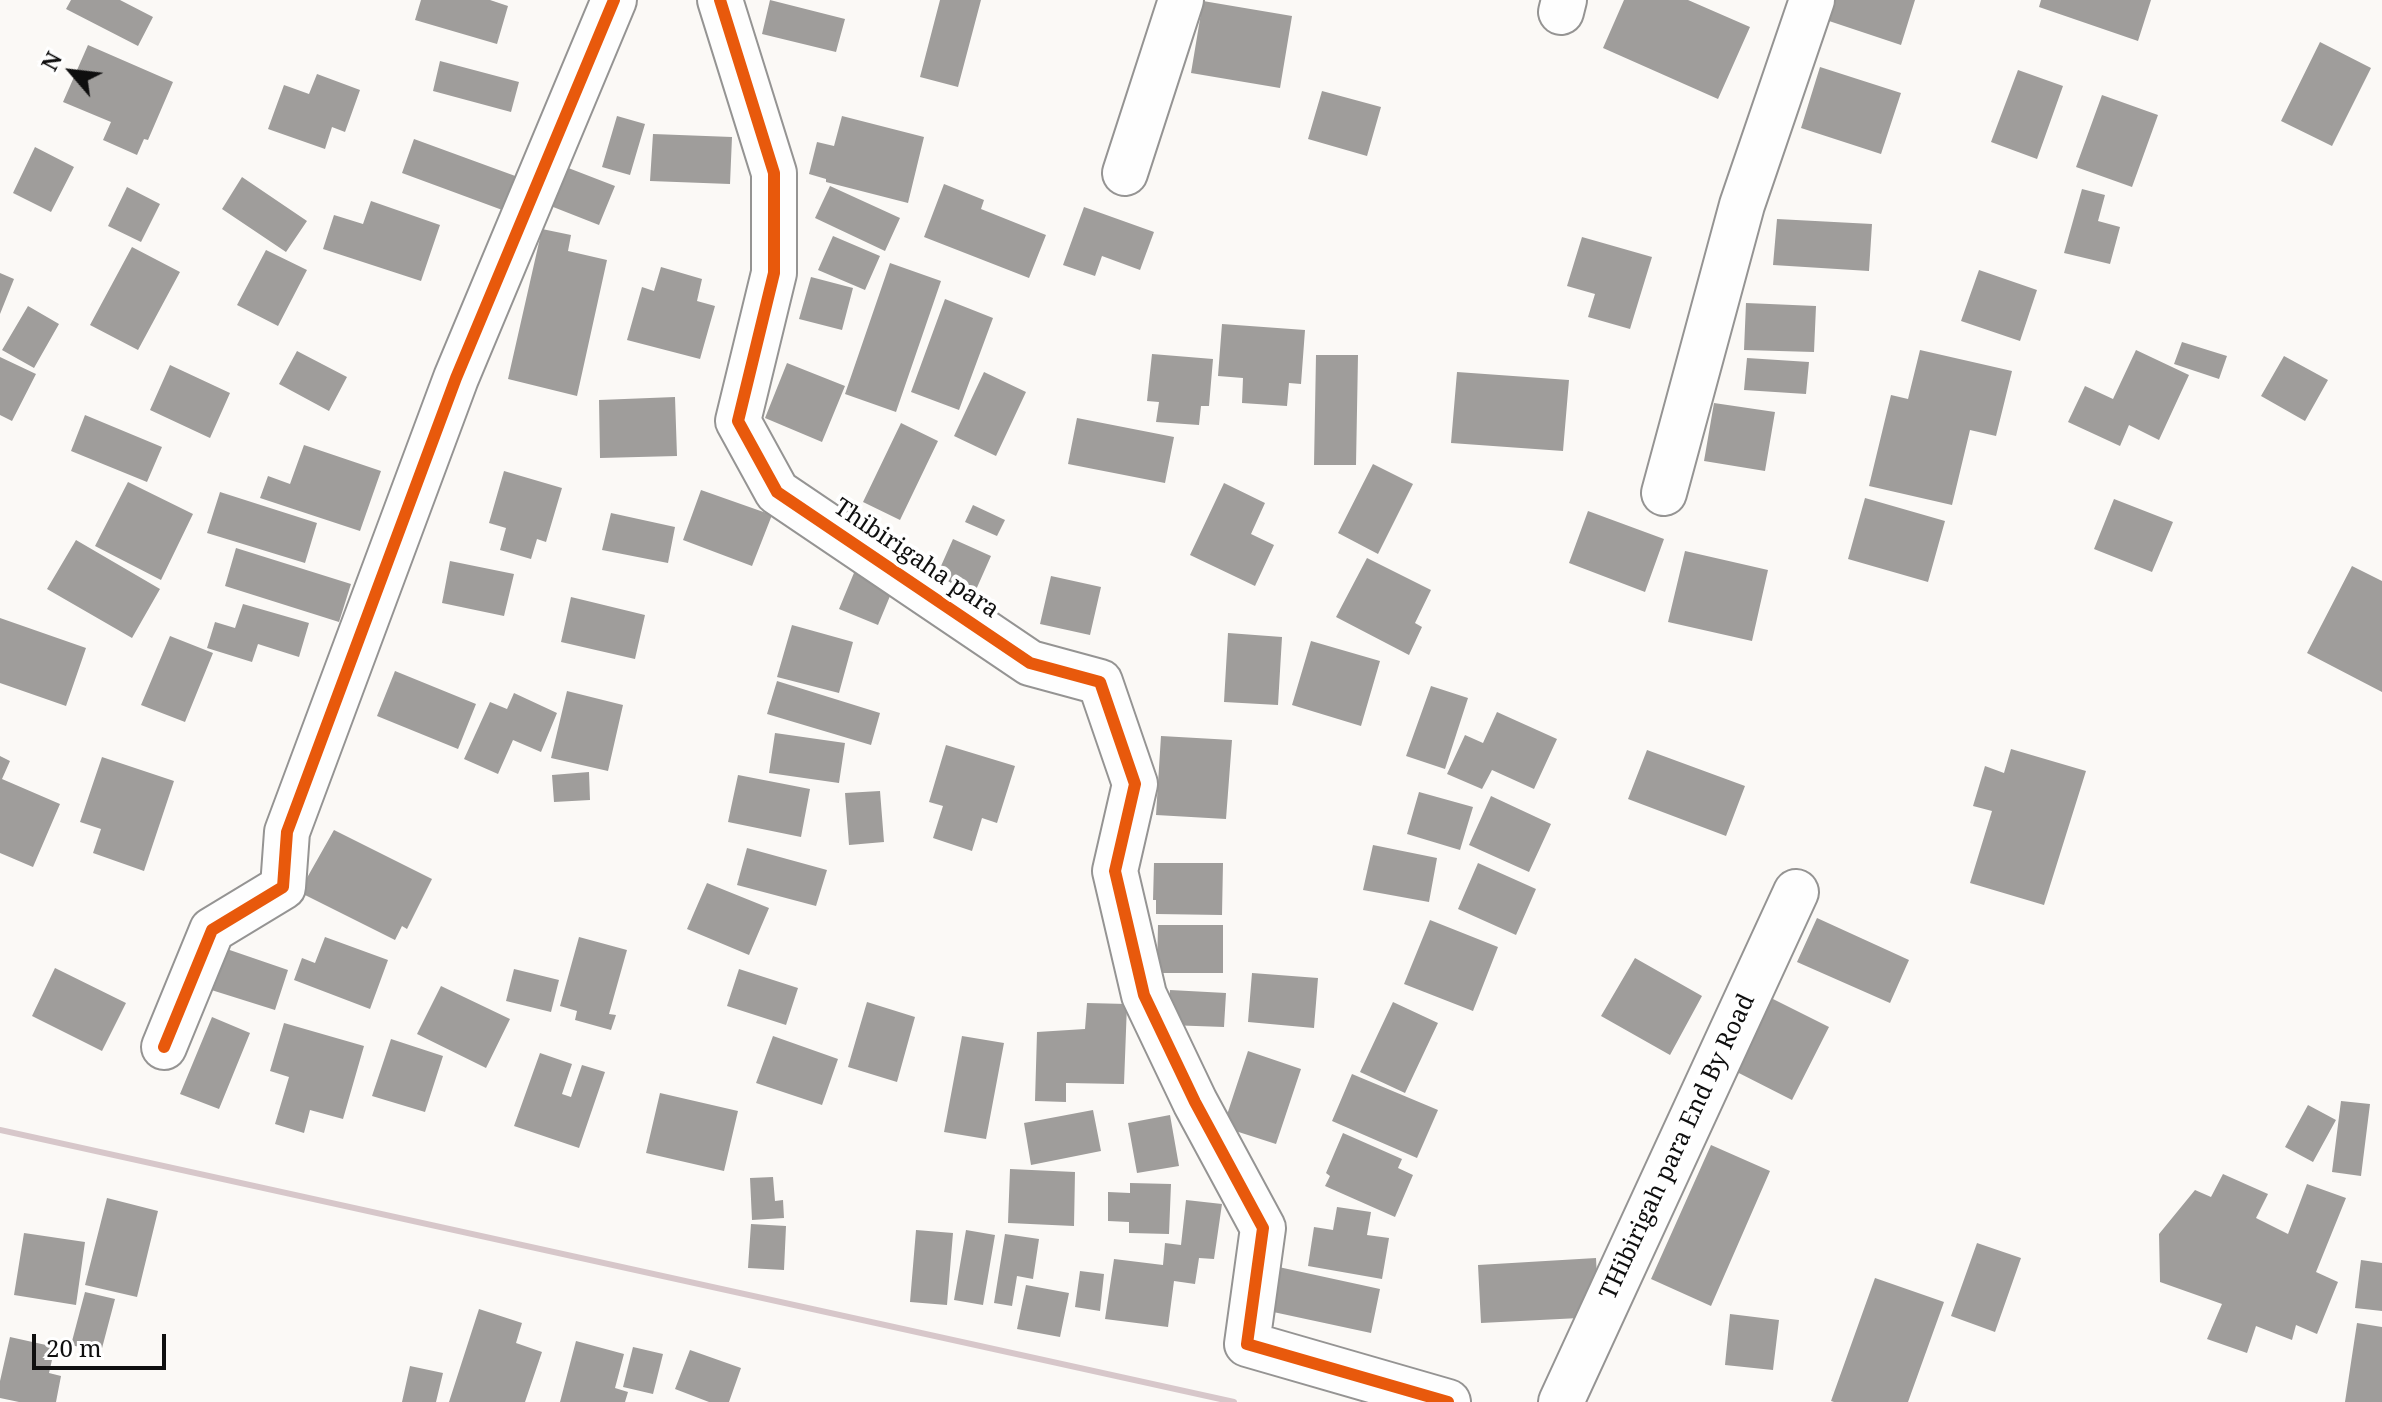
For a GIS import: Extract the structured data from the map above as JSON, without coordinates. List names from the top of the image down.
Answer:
{
  "streets": {
    "street": ["Thibirigaha para", "THibirigah para End By Road"]
  },
  "scale_bar": "20 m",
  "north": "top left"
}
